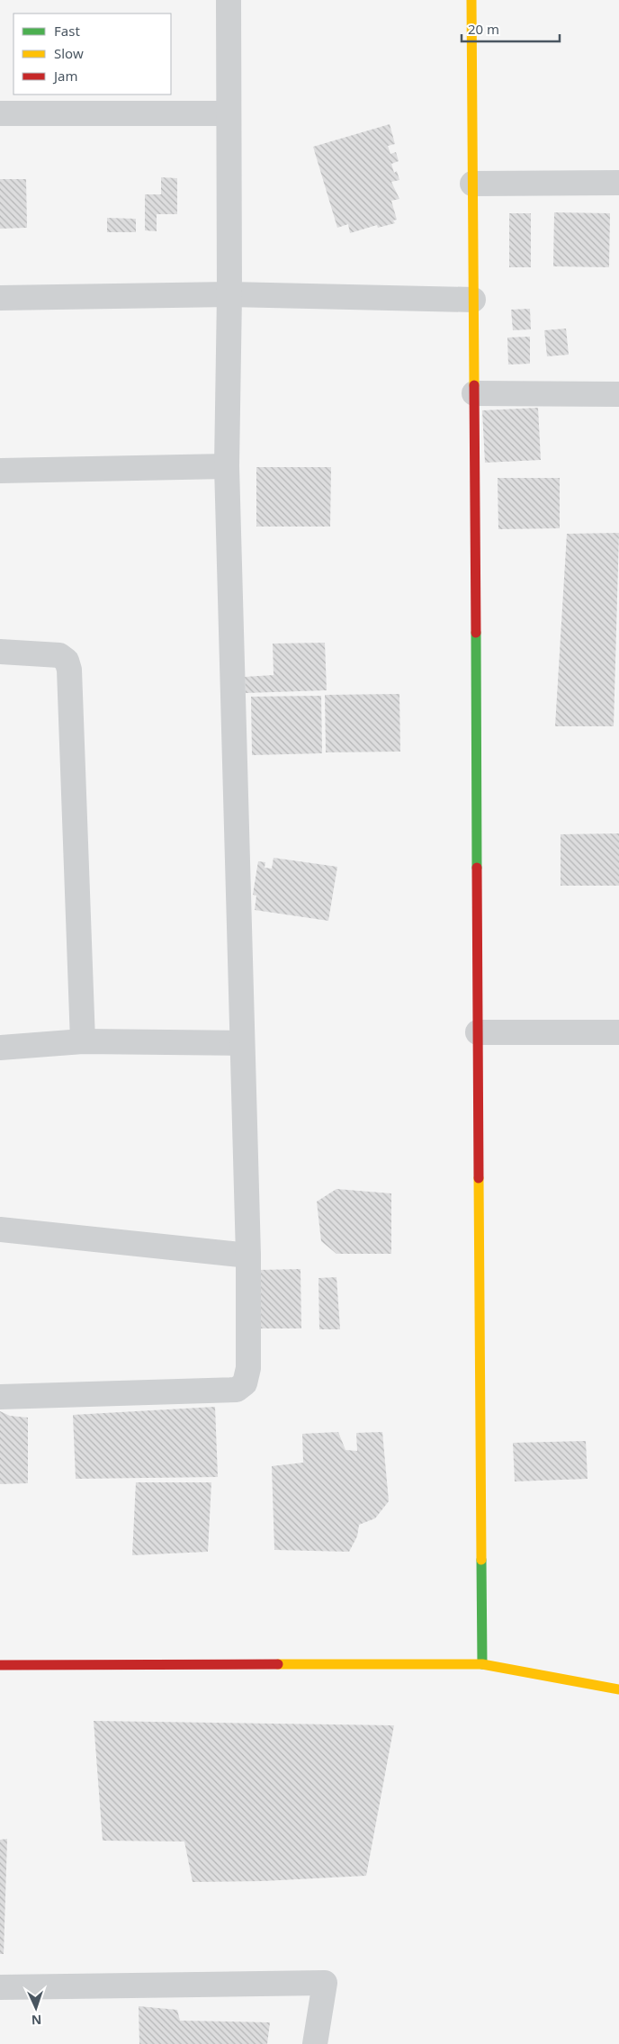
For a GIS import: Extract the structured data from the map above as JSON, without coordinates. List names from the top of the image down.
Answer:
{
  "legend": ["Fast", "Slow", "Jam"],
  "scale_bar": "20 m",
  "north": "bottom"
}
